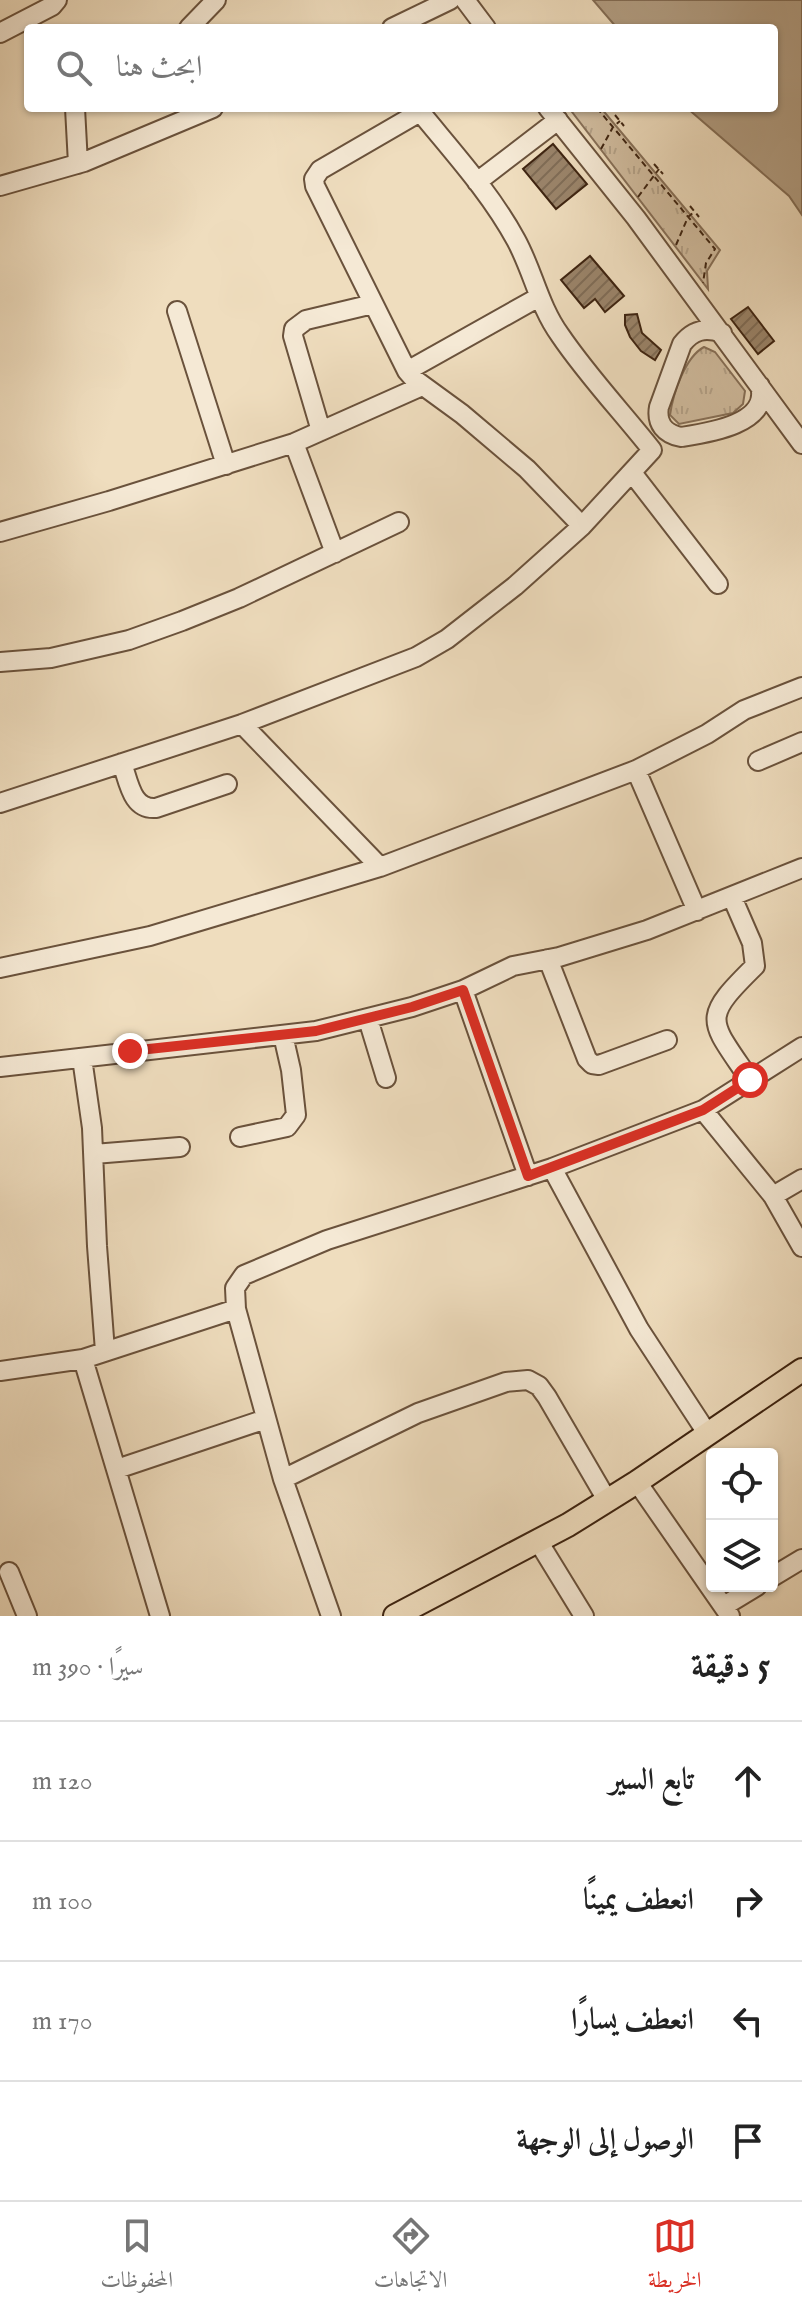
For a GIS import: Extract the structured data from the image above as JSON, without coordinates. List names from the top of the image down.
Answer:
{
  "page": {
    "search": "ابحث هنا",
    "heading": ["5 دقيقة", "سيرًا · 390 m"],
    "list": [
      ["تابع السير", "120 m"],
      ["انعطف يمينًا", "100 m"],
      ["انعطف يسارًا", "170 m"],
      "الوصول إلى الوجهة"
    ],
    "nav": ["الخريطة", "الاتجاهات", "المحفوظات"]
  }
}
